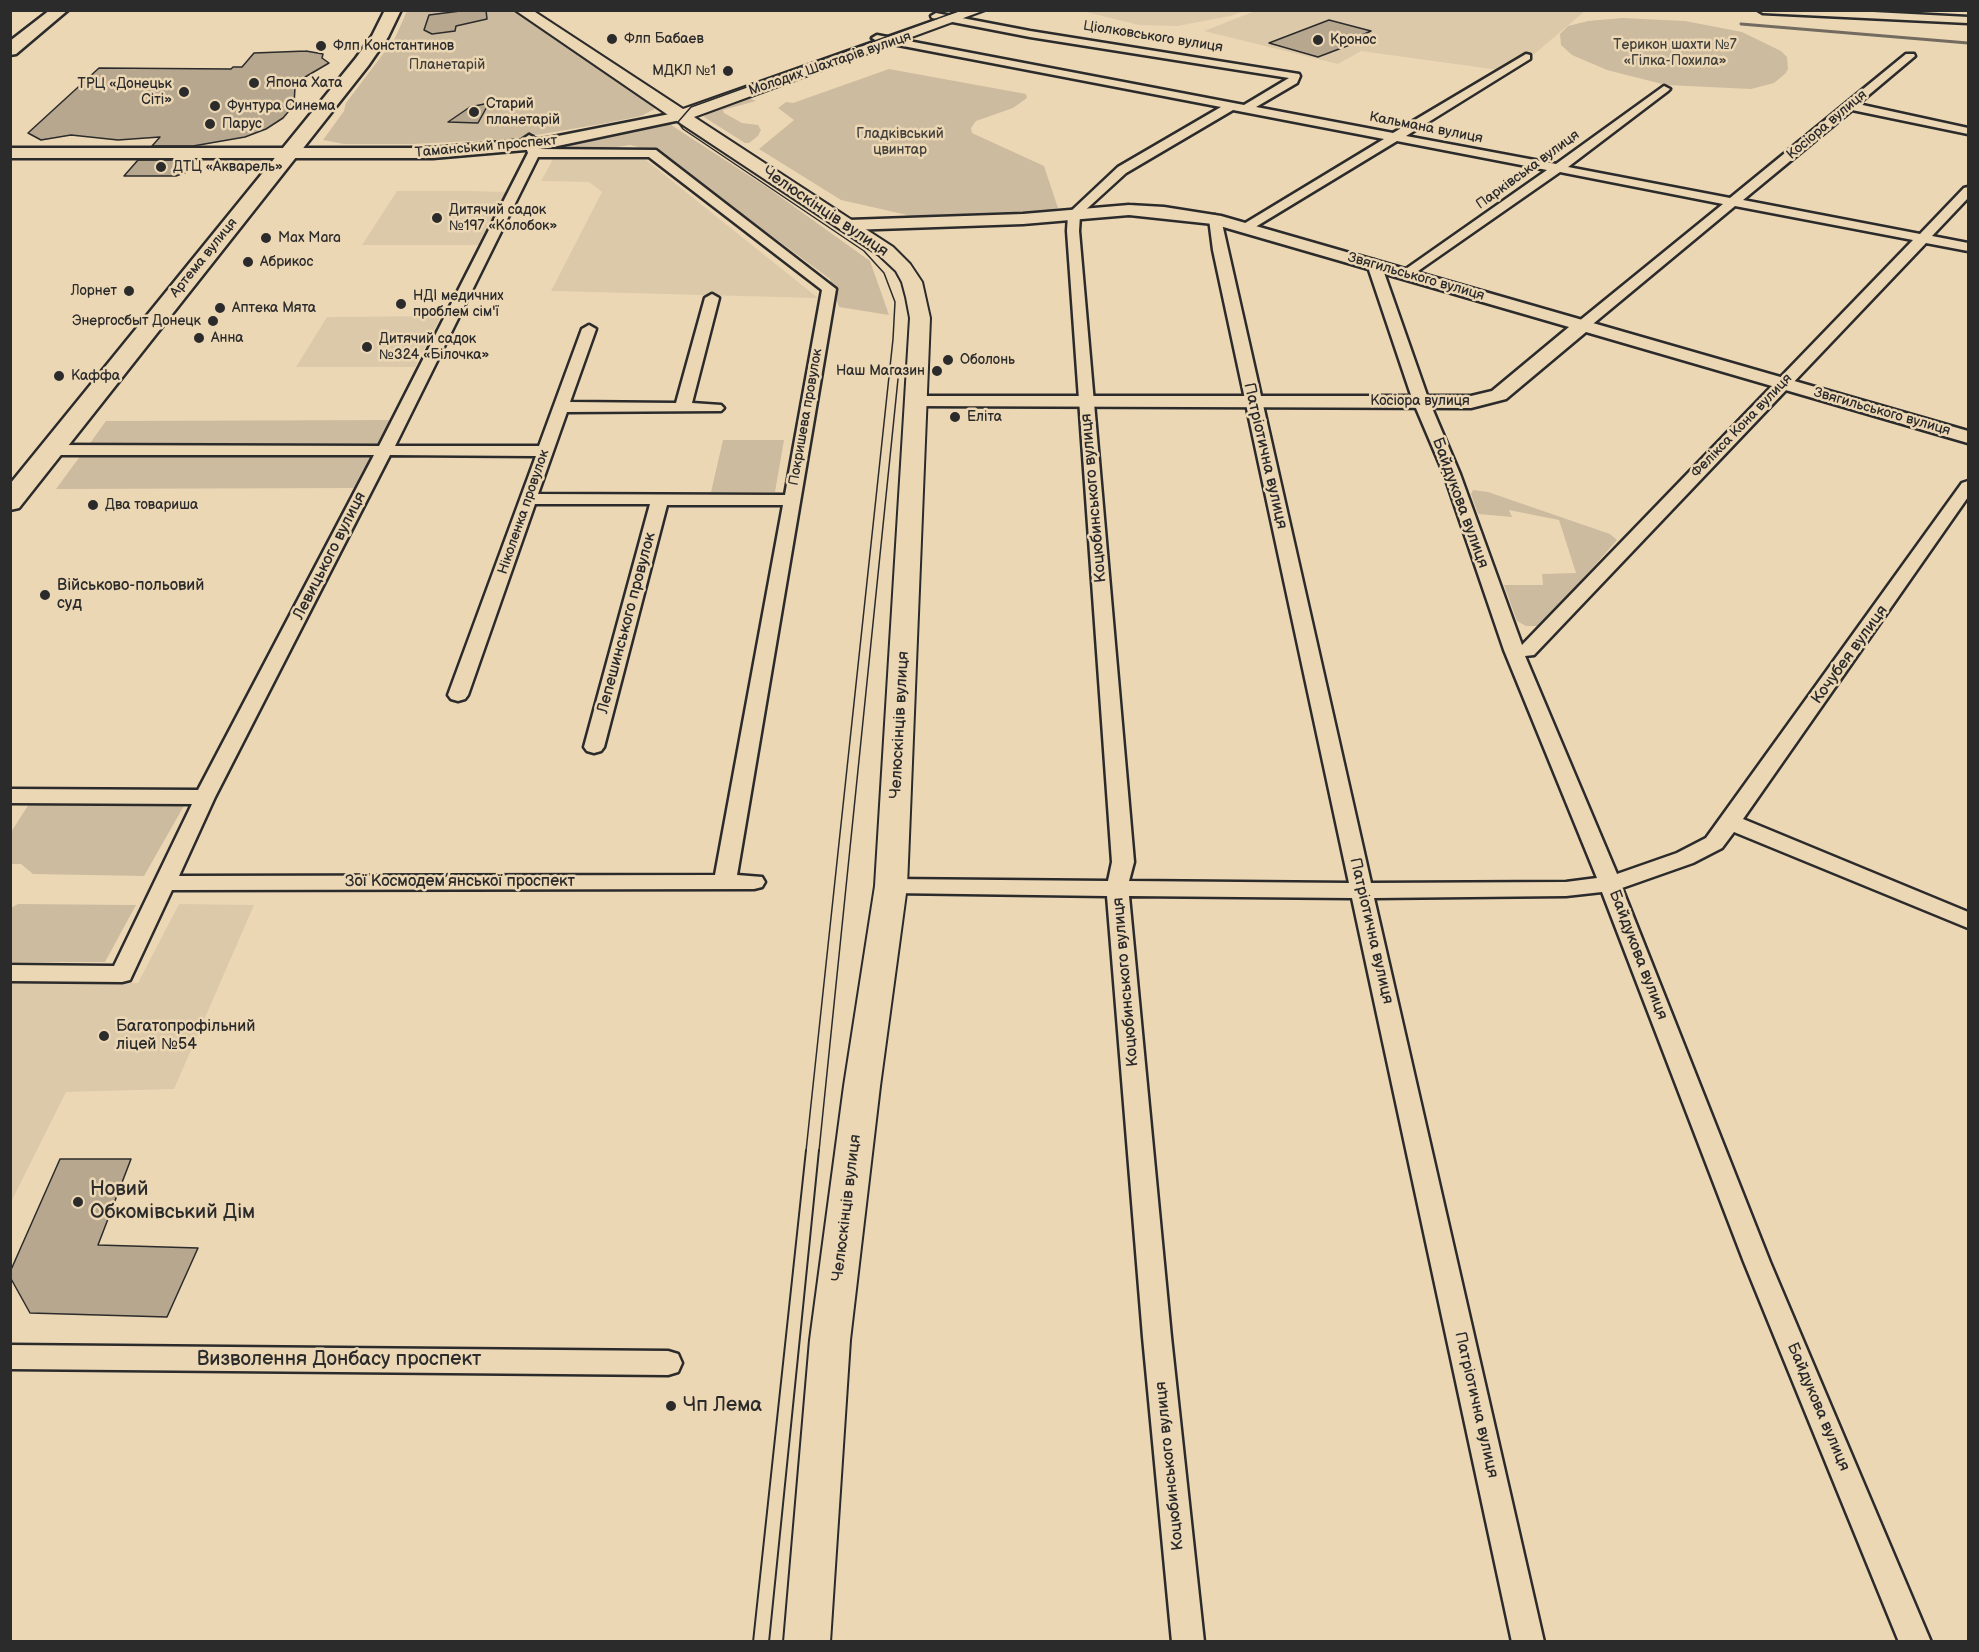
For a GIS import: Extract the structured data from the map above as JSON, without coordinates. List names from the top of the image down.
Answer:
{
  "streets": {
    "main road": ["Молодих Шахтарів вулиця", "Челюскінців вулиця", "Артема вулиця"],
    "street": [
      "Ціолковського вулиця",
      "Косіора вулиця",
      "Кальмана вулиця",
      "Таманський проспект",
      "Парківська вулиця",
      "Звягильського вулиця",
      "Покришева провулок",
      "Фелікса Кона вулиця",
      "Патріотична вулиця",
      "Коцюбинського вулиця",
      "Байдукова вулиця",
      "Ніколенка провулок",
      "Левицького вулиця",
      "Лепешинського провулок",
      "Кочубея вулиця",
      "Зої Космодем’янської проспект",
      "Визволення Донбасу проспект"
    ]
  },
  "crossings": [
    ["Ціолковського вулиця", "Молодих Шахтарів вулиця"],
    ["Ціолковського вулиця", "Кальмана вулиця"],
    ["Молодих Шахтарів вулиця", "Кальмана вулиця"],
    ["Молодих Шахтарів вулиця", "Таманський проспект"],
    ["Молодих Шахтарів вулиця", "Челюскінців вулиця"],
    ["Косіора вулиця", "Кальмана вулиця"],
    ["Косіора вулиця", "Челюскінців вулиця"],
    ["Косіора вулиця", "Звягильського вулиця"],
    ["Косіора вулиця", "Патріотична вулиця"],
    ["Косіора вулиця", "Коцюбинського вулиця"],
    ["Косіора вулиця", "Байдукова вулиця"],
    ["Кальмана вулиця", "Парківська вулиця"],
    ["Кальмана вулиця", "Фелікса Кона вулиця"],
    ["Таманський проспект", "Челюскінців вулиця"],
    ["Таманський проспект", "Артема вулиця"],
    ["Таманський проспект", "Покришева провулок"],
    ["Таманський проспект", "Левицького вулиця"],
    ["Парківська вулиця", "Звягильського вулиця"],
    ["Челюскінців вулиця", "Звягильського вулиця"],
    ["Звягильського вулиця", "Фелікса Кона вулиця"],
    ["Звягильського вулиця", "Патріотична вулиця"],
    ["Звягильського вулиця", "Коцюбинського вулиця"],
    ["Звягильського вулиця", "Байдукова вулиця"],
    ["Покришева провулок", "Левицького вулиця"],
    ["Покришева провулок", "Зої Космодем’янської проспект"],
    ["Фелікса Кона вулиця", "Байдукова вулиця"],
    ["Левицького вулиця", "Зої Космодем’янської проспект"]
  ],
  "parks": ["Терикон шахти №7 «Гілка-Похила»", "Планетарій", "Гладківський цвинтар"],
  "places": [
    "Флп Бабаев",
    "Кронос",
    "Флп Константинов",
    "МДКЛ №1",
    "Япона Хата",
    "ТРЦ «Донецьк Сіті»",
    "Фунтура Синема",
    "Старий планетарій",
    "Парус",
    "ДТЦ «Акварель»",
    "Дитячий садок №197 «Колобок»",
    "Max Mara",
    "Абрикос",
    "Лорнет",
    "НДІ медичних проблем сім'ї",
    "Аптека Мята",
    "Энергосбыт Донецк",
    "Анна",
    "Дитячий садок №324 «Білочка»",
    "Оболонь",
    "Наш Магазин",
    "Каффа",
    "Еліта",
    "Два товариша",
    "Військово-польовий суд",
    "Багатопрофільний ліцей №54",
    "Новий Обкомівський Дім",
    "Чп Лема"
  ]
}
